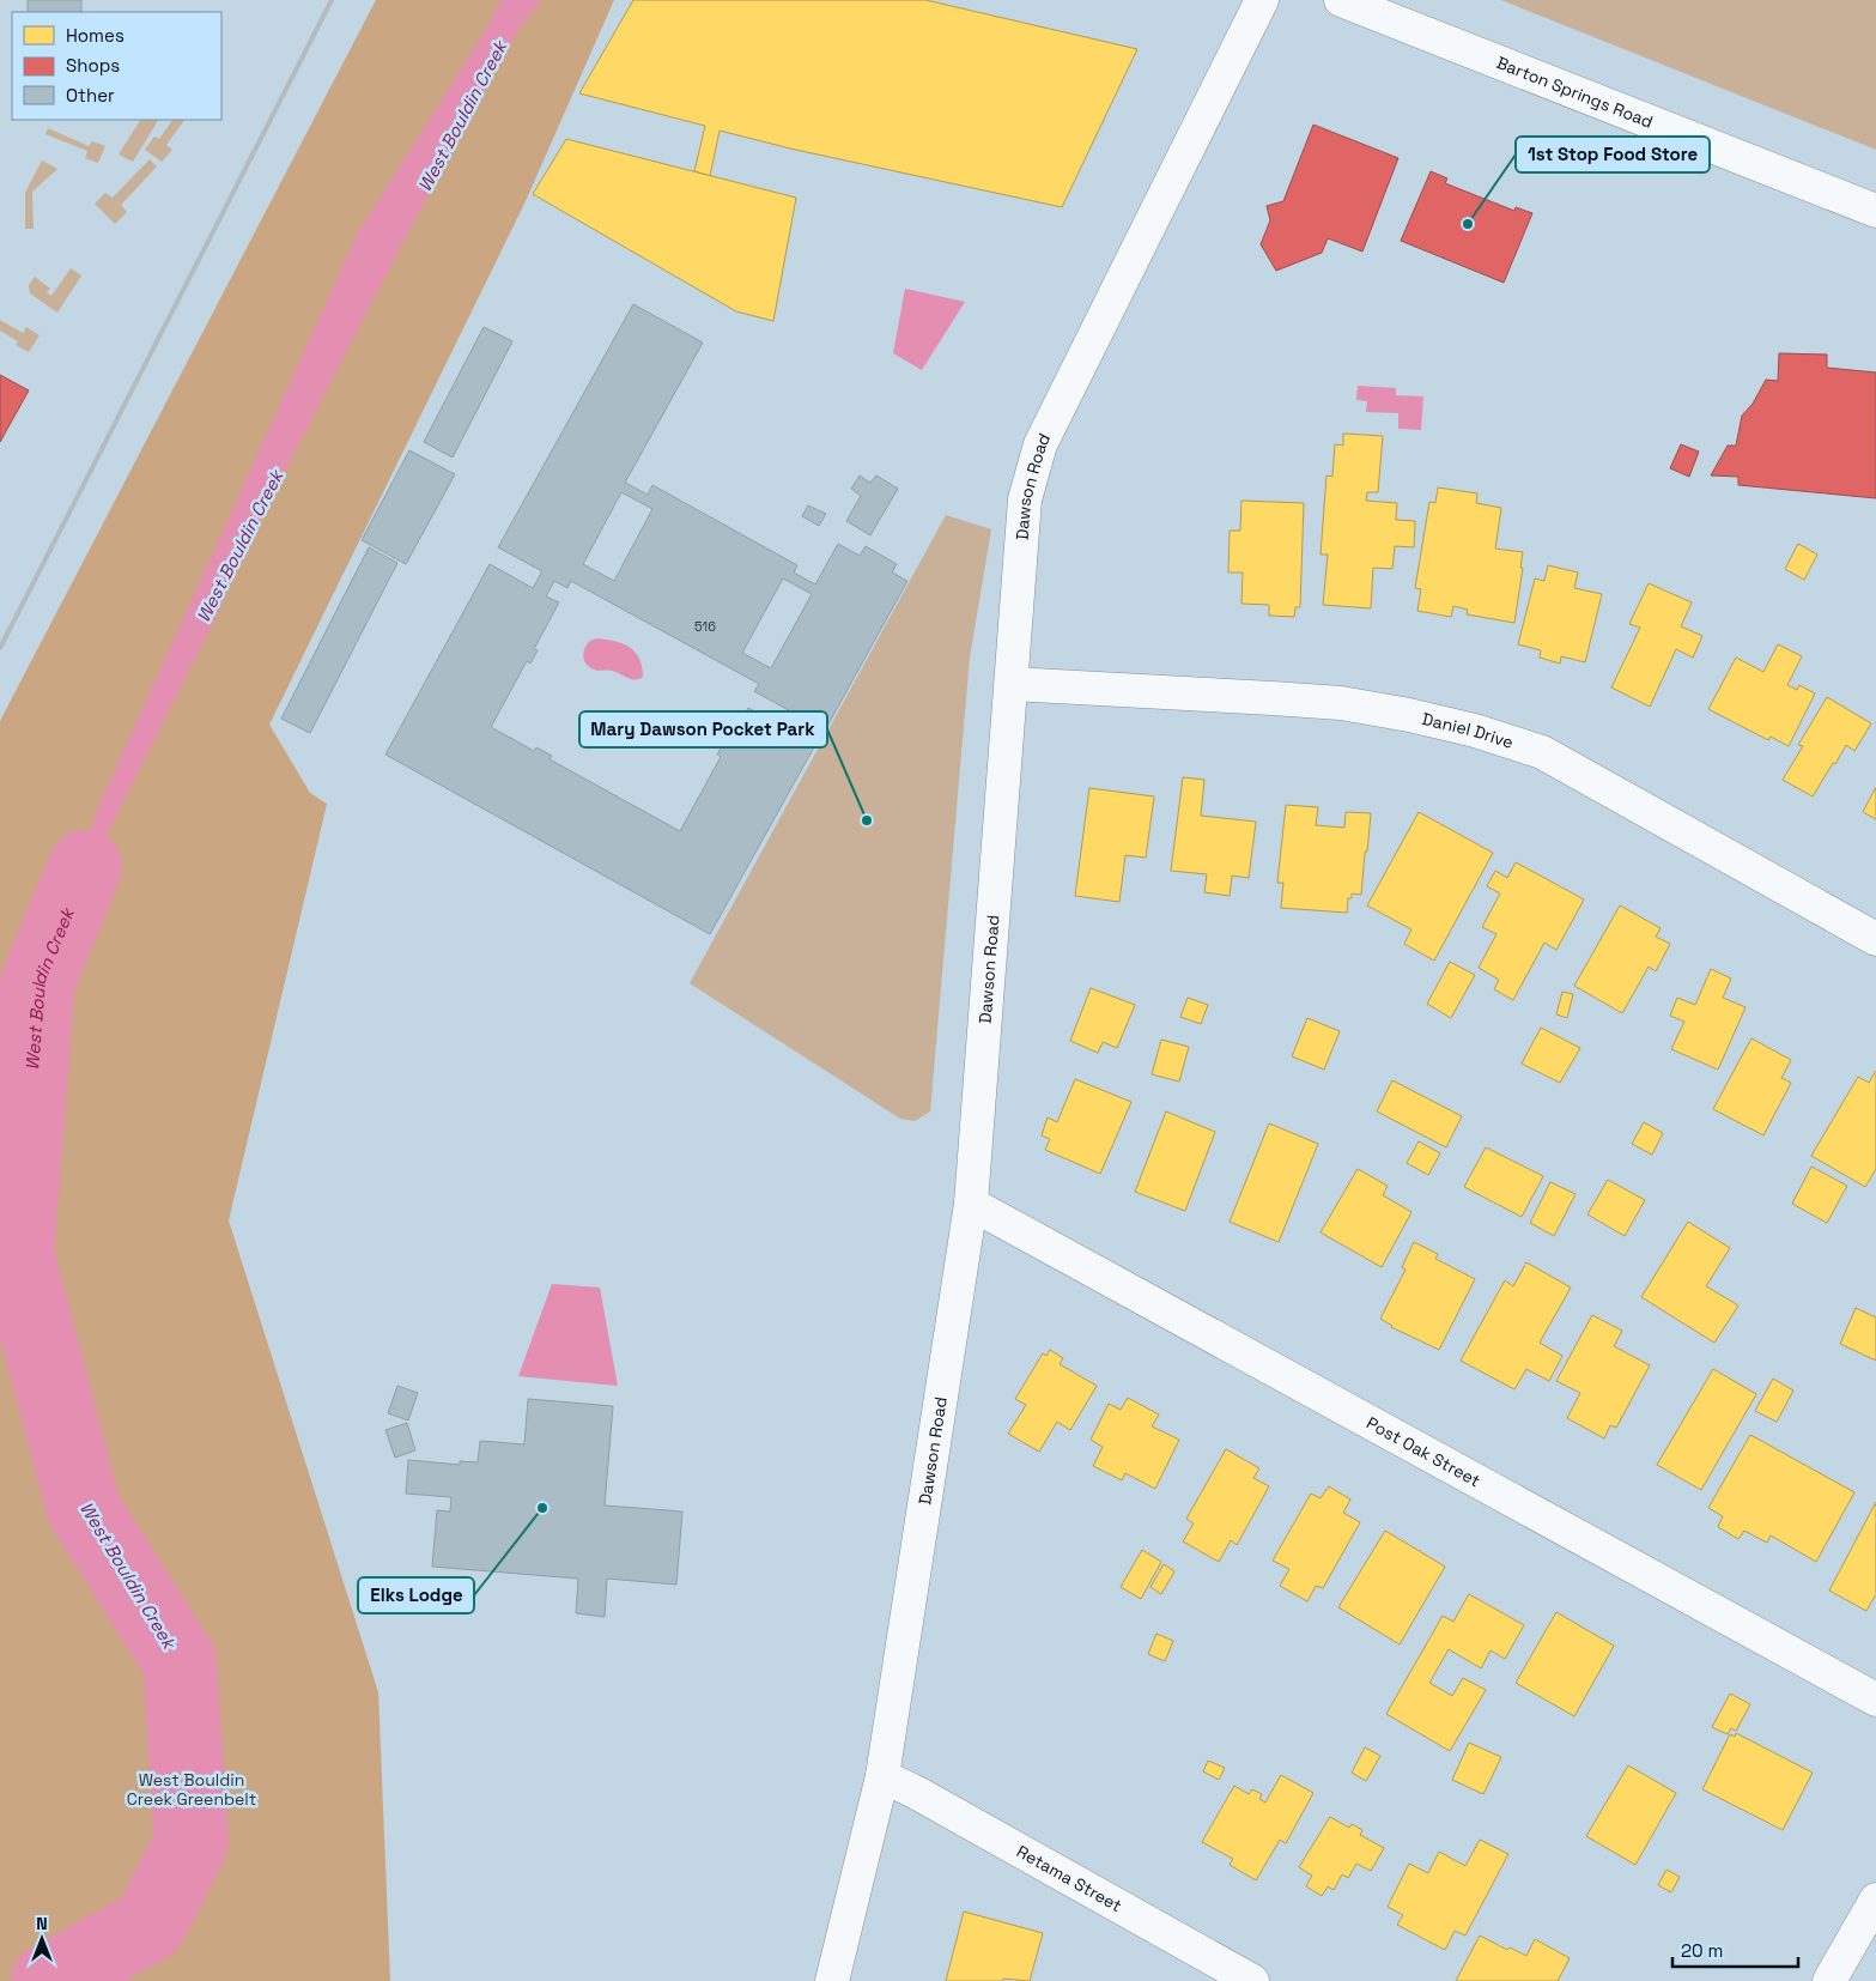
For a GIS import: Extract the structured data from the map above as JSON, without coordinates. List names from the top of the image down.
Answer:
{
  "streets": {
    "street": [
      "Barton Springs Road",
      "Dawson Road",
      "Daniel Drive",
      "Post Oak Street",
      "Retama Street"
    ]
  },
  "crossings": [
    ["Dawson Road", "Daniel Drive"],
    ["Dawson Road", "Post Oak Street"],
    ["Dawson Road", "Retama Street"]
  ],
  "water": ["West Bouldin Creek"],
  "parks": ["West Bouldin Creek Greenbelt"],
  "places": ["1st Stop Food Store", "Mary Dawson Pocket Park", "Elks Lodge"],
  "house_numbers": ["516"],
  "legend": ["Homes", "Shops", "Other"],
  "scale_bar": "20 m",
  "north": "top"
}
